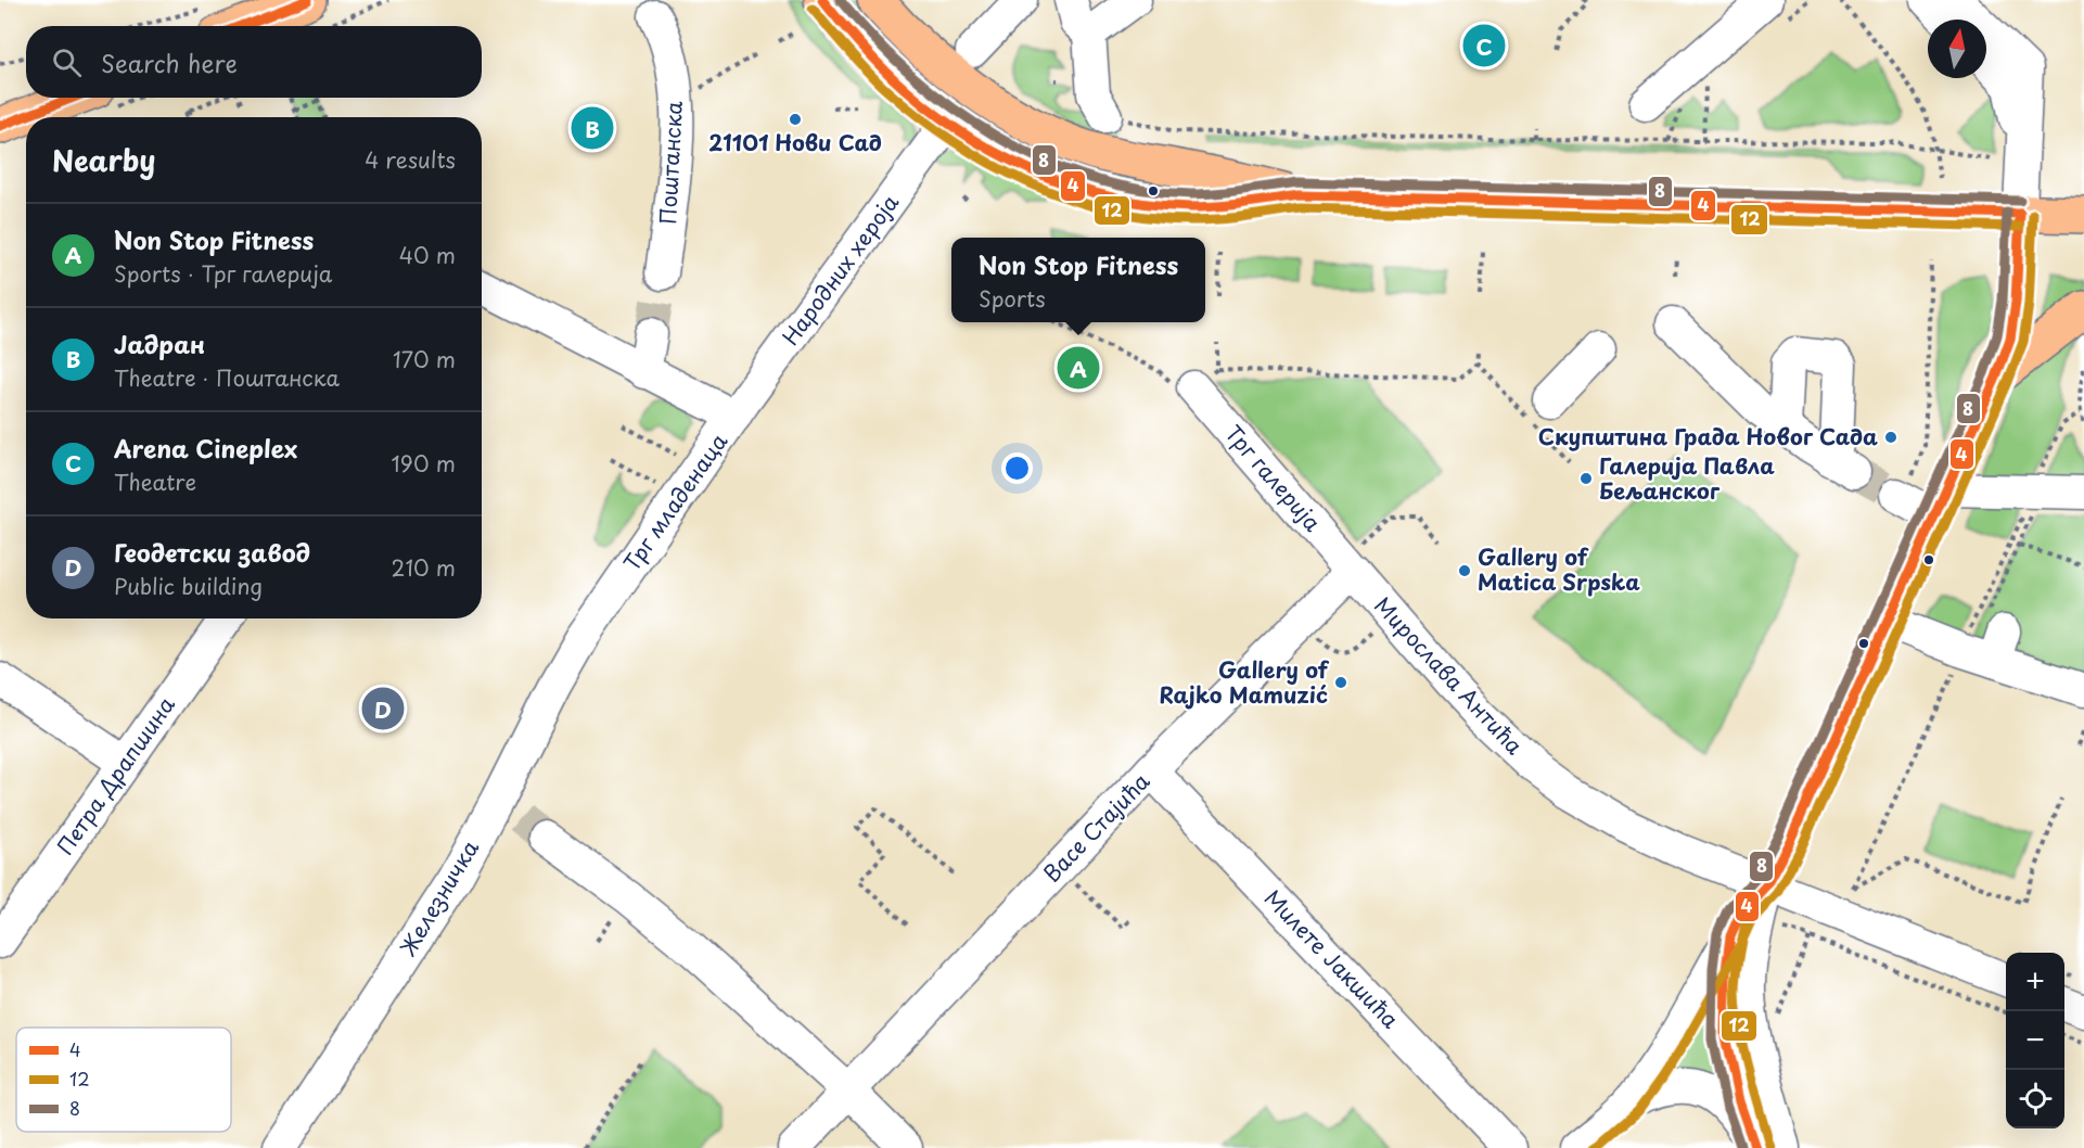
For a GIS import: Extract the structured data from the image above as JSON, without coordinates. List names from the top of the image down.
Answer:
{
  "streets": {
    "street": [
      "Поштанска",
      "Народних хероја",
      "Трг галерија",
      "Трг младенаца",
      "Мирослава Антића",
      "Петра Драпшина",
      "Васе Стајића",
      "Железничка",
      "Милете Јакшића"
    ]
  },
  "crossings": [
    ["Народних хероја", "Трг младенаца"],
    ["Трг галерија", "Мирослава Антића"],
    ["Трг галерија", "Васе Стајића"],
    ["Трг младенаца", "Железничка"],
    ["Мирослава Антића", "Васе Стајића"],
    ["Васе Стајића", "Милете Јакшића"]
  ],
  "places": [
    "21101 Нови Сад",
    "Скупштина Града Новог Сада",
    "Галерија Павла Бељанског",
    "Gallery of Matica Srpska",
    "Gallery of Rajko Mamuzić"
  ],
  "lines": ["transit line 4", "transit line 8", "transit line 12"],
  "legend": ["4", "12", "8"],
  "north": "top",
  "page": {
    "pins": [
      "C",
      "B",
      "A",
      "D"
    ],
    "search": "Search here",
    "heading": ["Nearby", "4 results"],
    "list": [
      {
        "mark": "A",
        "name": "Non Stop Fitness",
        "note": "Sports · Трг галерија",
        "value": "40 m"
      },
      {
        "mark": "B",
        "name": "Јадран",
        "note": "Theatre · Поштанска",
        "value": "170 m"
      },
      {
        "mark": "C",
        "name": "Arena Cineplex",
        "note": "Theatre",
        "value": "190 m"
      },
      {
        "mark": "D",
        "name": "Геодетски завод",
        "note": "Public building",
        "value": "210 m"
      }
    ],
    "popup": ["Non Stop Fitness", "Sports"],
    "map_buttons": ["+", "−"]
  }
}
